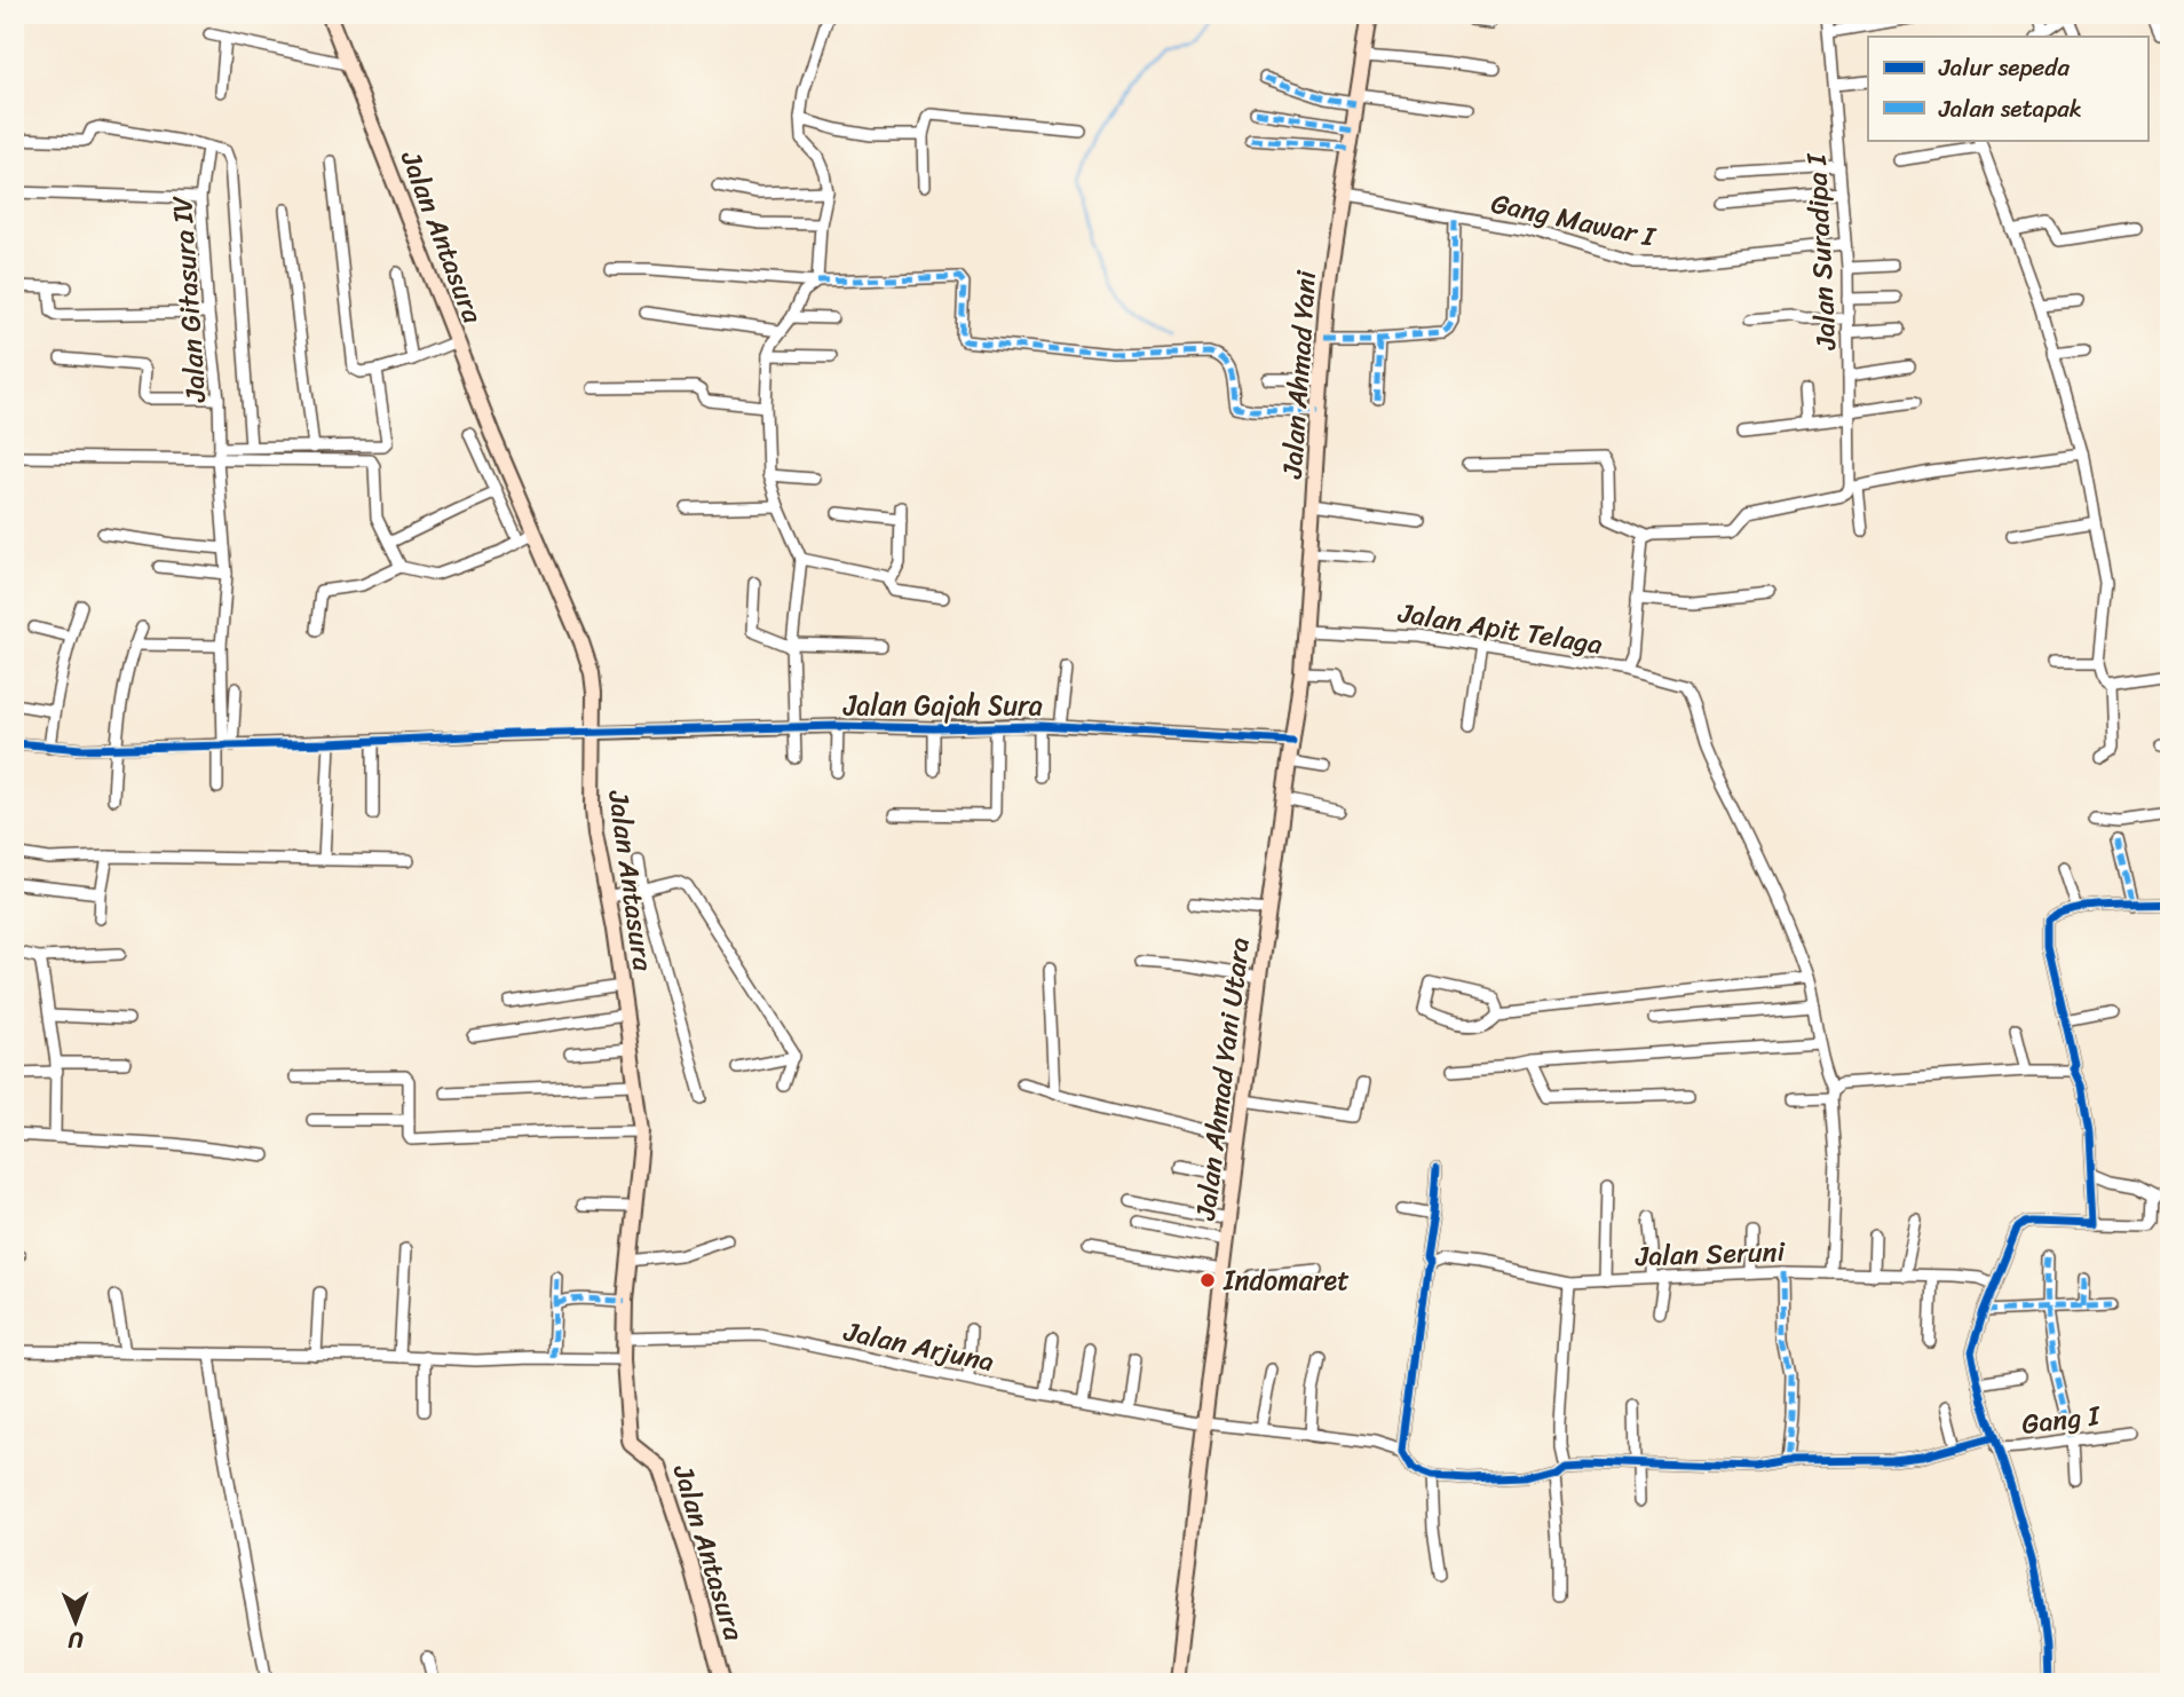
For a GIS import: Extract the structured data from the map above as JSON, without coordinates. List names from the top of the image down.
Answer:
{
  "streets": {
    "main road": ["Jalan Antasura", "Jalan Ahmad Yani", "Jalan Ahmad Yani Utara"],
    "street": [
      "Gang Mawar I",
      "Jalan Suradipa I",
      "Jalan Gitasura IV",
      "Jalan Apit Telaga",
      "Jalan Gajah Sura",
      "Jalan Seruni",
      "Jalan Arjuna",
      "Gang I"
    ]
  },
  "crossings": [
    ["Gang Mawar I", "Jalan Suradipa I"],
    ["Gang Mawar I", "Jalan Ahmad Yani"],
    ["Jalan Antasura", "Jalan Gajah Sura"],
    ["Jalan Antasura", "Jalan Arjuna"],
    ["Jalan Ahmad Yani", "Jalan Apit Telaga"],
    ["Jalan Ahmad Yani", "Jalan Gajah Sura"],
    ["Jalan Ahmad Yani", "Jalan Ahmad Yani Utara"],
    ["Jalan Gajah Sura", "Jalan Ahmad Yani Utara"],
    ["Jalan Ahmad Yani Utara", "Jalan Arjuna"]
  ],
  "places": ["Indomaret"],
  "legend": ["Jalur sepeda", "Jalan setapak"],
  "north": "bottom"
}
